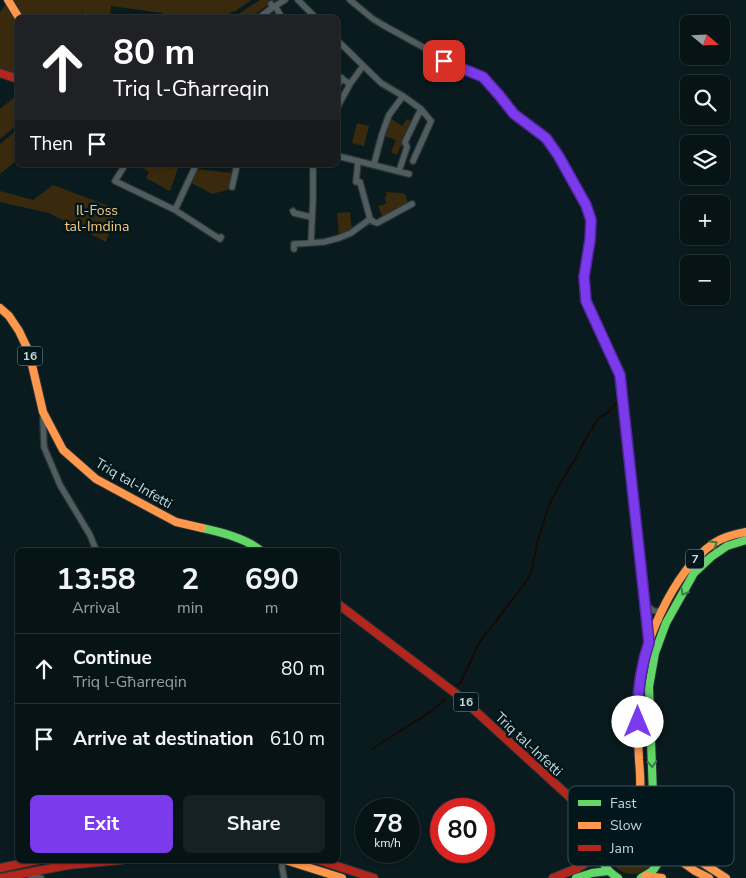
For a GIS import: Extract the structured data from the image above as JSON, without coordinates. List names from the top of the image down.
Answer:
{
  "streets": {
    "main road": ["16", "Triq tal-Infetti", "7"]
  },
  "parks": ["Il-Foss tal-Imdina"],
  "legend": ["Fast", "Slow", "Jam"],
  "north": "right",
  "page": {
    "map_buttons": ["+", "−"],
    "turn": ["80 m", "Triq l-Għarreqin"],
    "then": "Then",
    "eta": [
      "13:58",
      "Arrival",
      "2",
      "min",
      "690",
      "m"
    ],
    "list": [
      {
        "name": "Continue",
        "note": "Triq l-Għarreqin",
        "value": "80 m"
      },
      {
        "name": "Arrive at destination",
        "value": "610 m"
      }
    ],
    "buttons": ["Exit", "Share"],
    "speed": "78 km/h",
    "limit": "80"
  }
}
